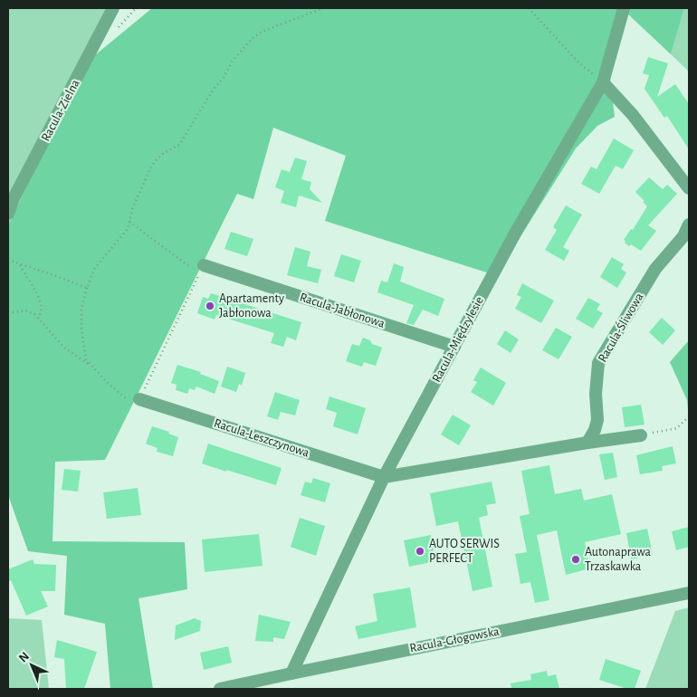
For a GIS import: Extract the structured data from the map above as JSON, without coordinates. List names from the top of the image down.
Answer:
{
  "streets": {
    "street": [
      "Racula-Zielna",
      "Racula-Jabłonowa",
      "Racula-Śliwowa",
      "Racula-Międzylesie",
      "Racula-Leszczynowa",
      "Racula-Głogowska"
    ]
  },
  "crossings": [
    ["Racula-Jabłonowa", "Racula-Międzylesie"],
    ["Racula-Międzylesie", "Racula-Leszczynowa"],
    ["Racula-Międzylesie", "Racula-Głogowska"]
  ],
  "places": ["Apartamenty Jabłonowa", "AUTO SERWIS PERFECT", "Autonaprawa Trzaskawka"],
  "north": "top left"
}
